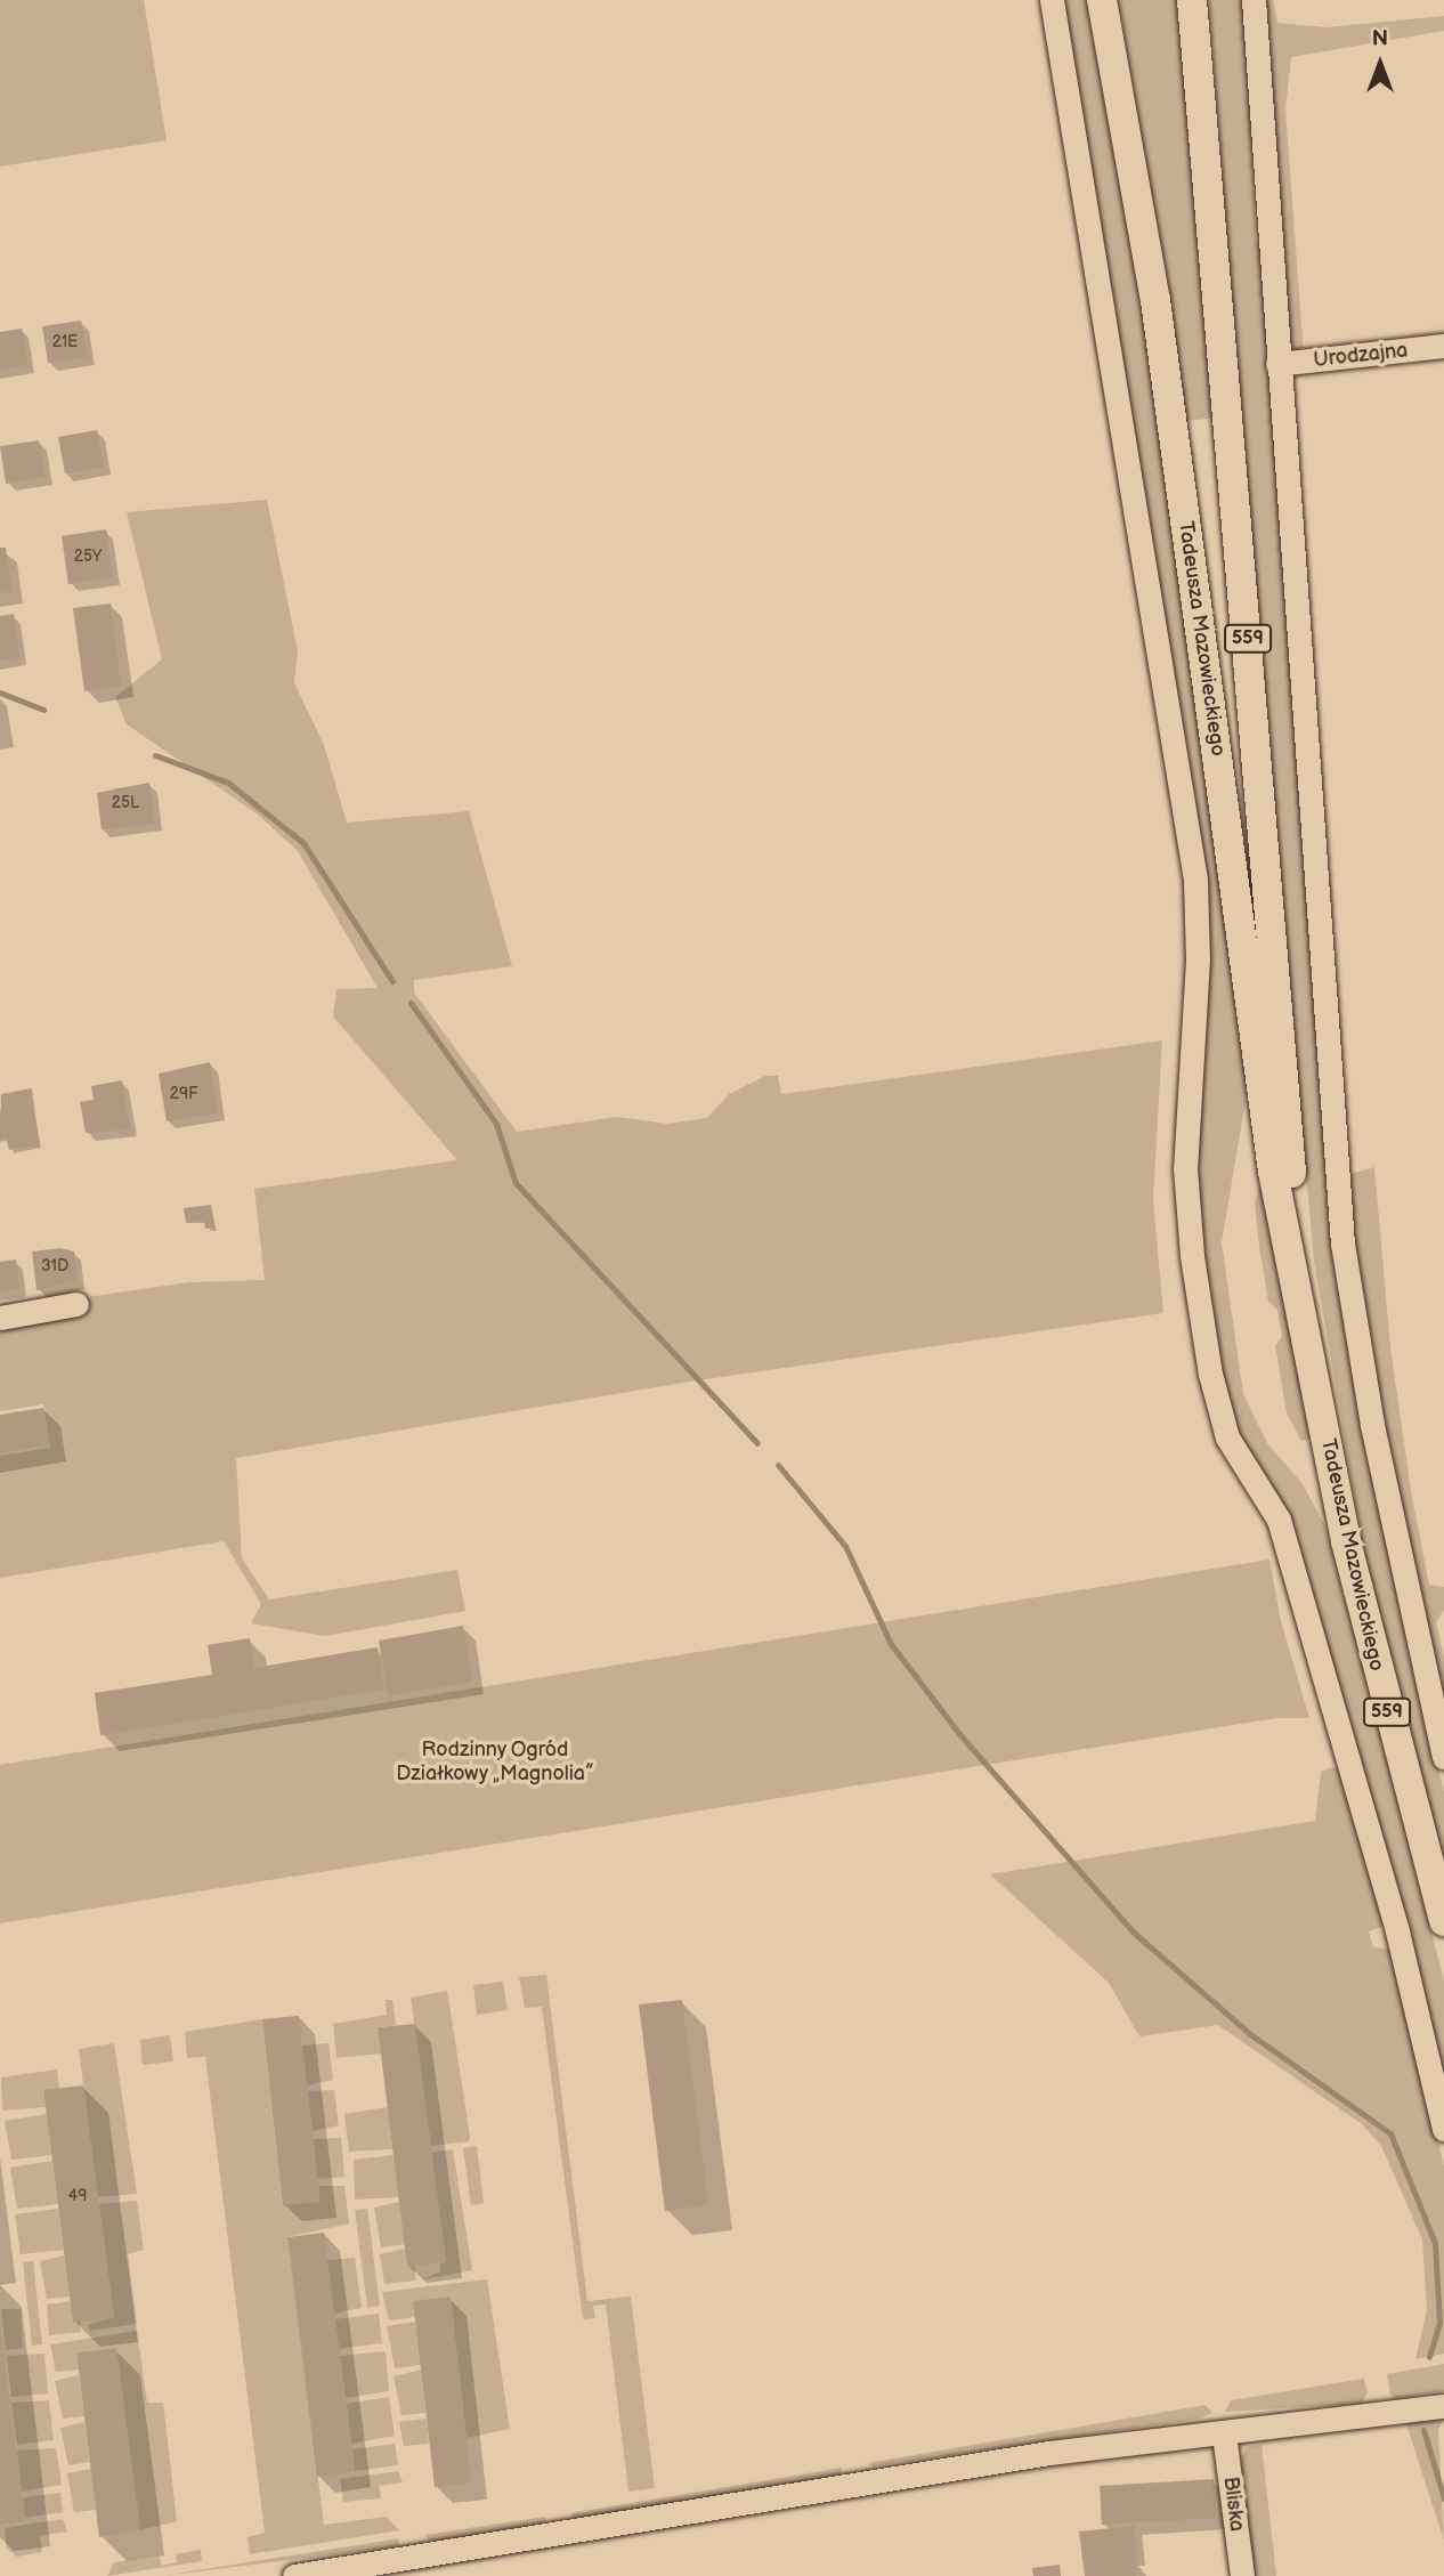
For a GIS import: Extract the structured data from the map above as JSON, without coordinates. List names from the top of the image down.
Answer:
{
  "streets": {
    "main road": ["Tadeusza Mazowieckiego", "559"],
    "street": ["Urodzajna", "Bliska"]
  },
  "parks": ["Rodzinny Ogród Działkowy „Magnolia”"],
  "house_numbers": [
    "21E",
    "25Y",
    "25L",
    "29F",
    "31D",
    "49"
  ],
  "north": "top"
}
